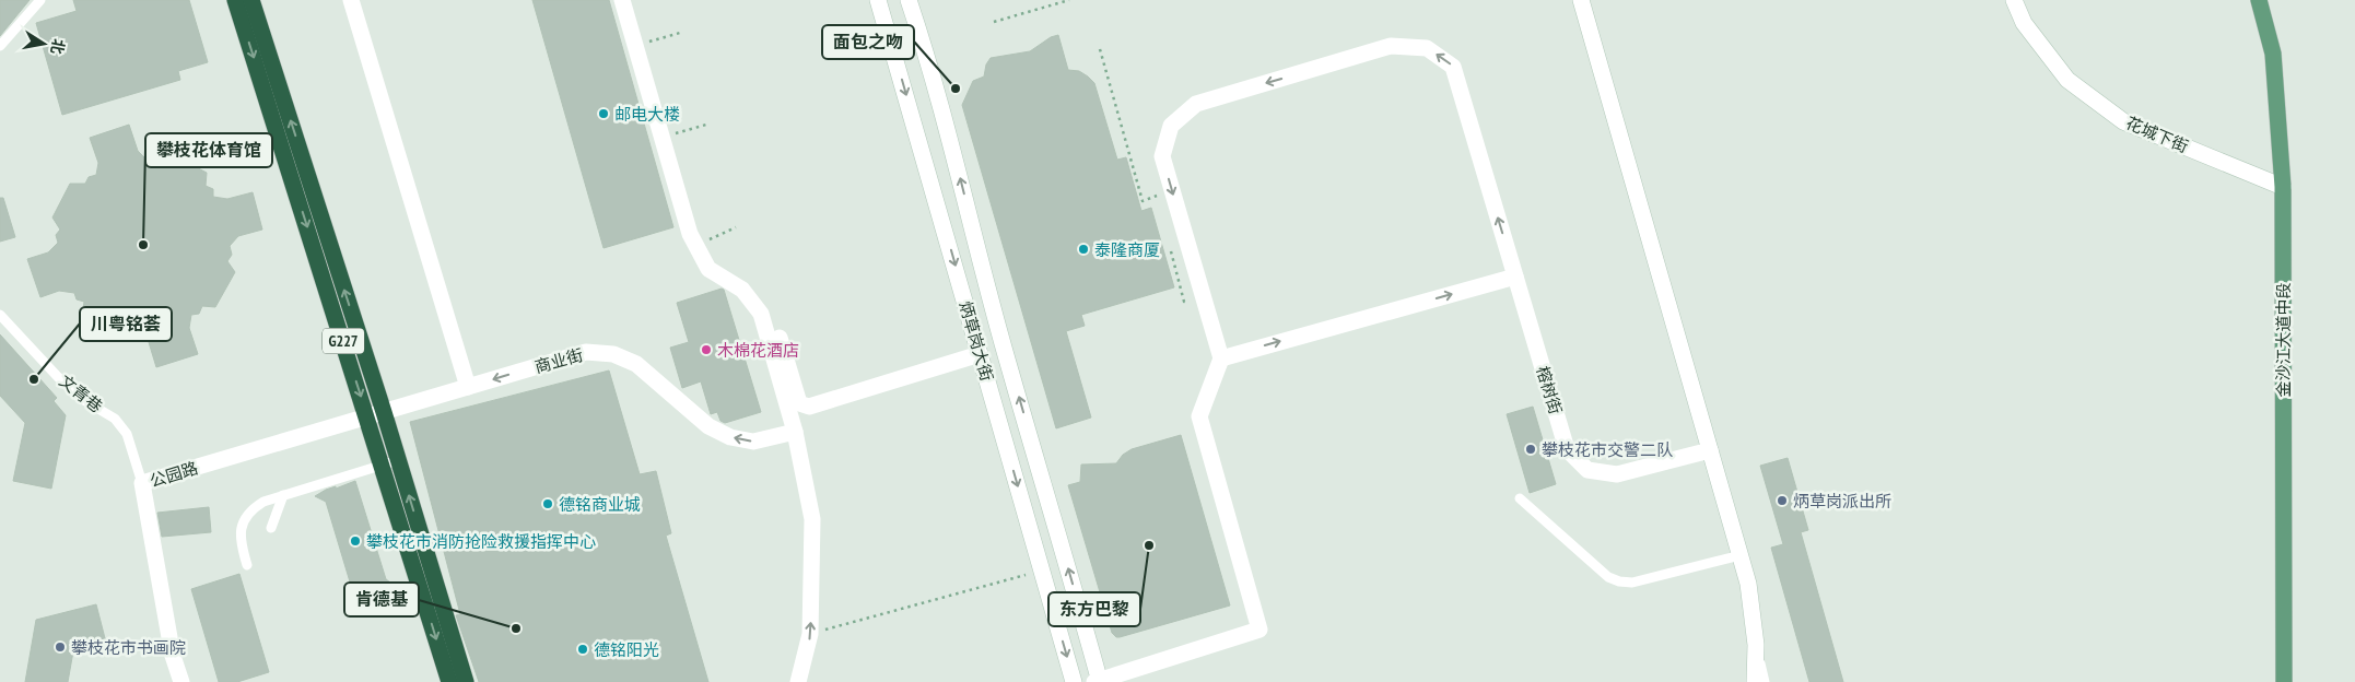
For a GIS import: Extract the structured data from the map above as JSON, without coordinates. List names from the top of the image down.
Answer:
{
  "streets": {
    "highway": ["G227"],
    "main road": ["金沙江大道中段"],
    "street": [
      "花城下街",
      "炳草岗大街",
      "商业街",
      "榕树街",
      "公园路"
    ],
    "lane": ["文青巷"]
  },
  "crossings": [
    ["花城下街", "金沙江大道中段"],
    ["G227", "商业街"],
    ["G227", "公园路"],
    ["商业街", "公园路"],
    ["文青巷", "公园路"]
  ],
  "one_way": ["商业街"],
  "places": [
    "面包之吻",
    "邮电大楼",
    "攀枝花体育馆",
    "泰隆商厦",
    "木棉花酒店",
    "川粤铭荟",
    "攀枝花市交警二队",
    "炳草岗派出所",
    "德铭商业城",
    "攀枝花市消防抢险救援指挥中心",
    "东方巴黎",
    "肯德基",
    "攀枝花市书画院",
    "德铭阳光"
  ],
  "north": "right"
}
